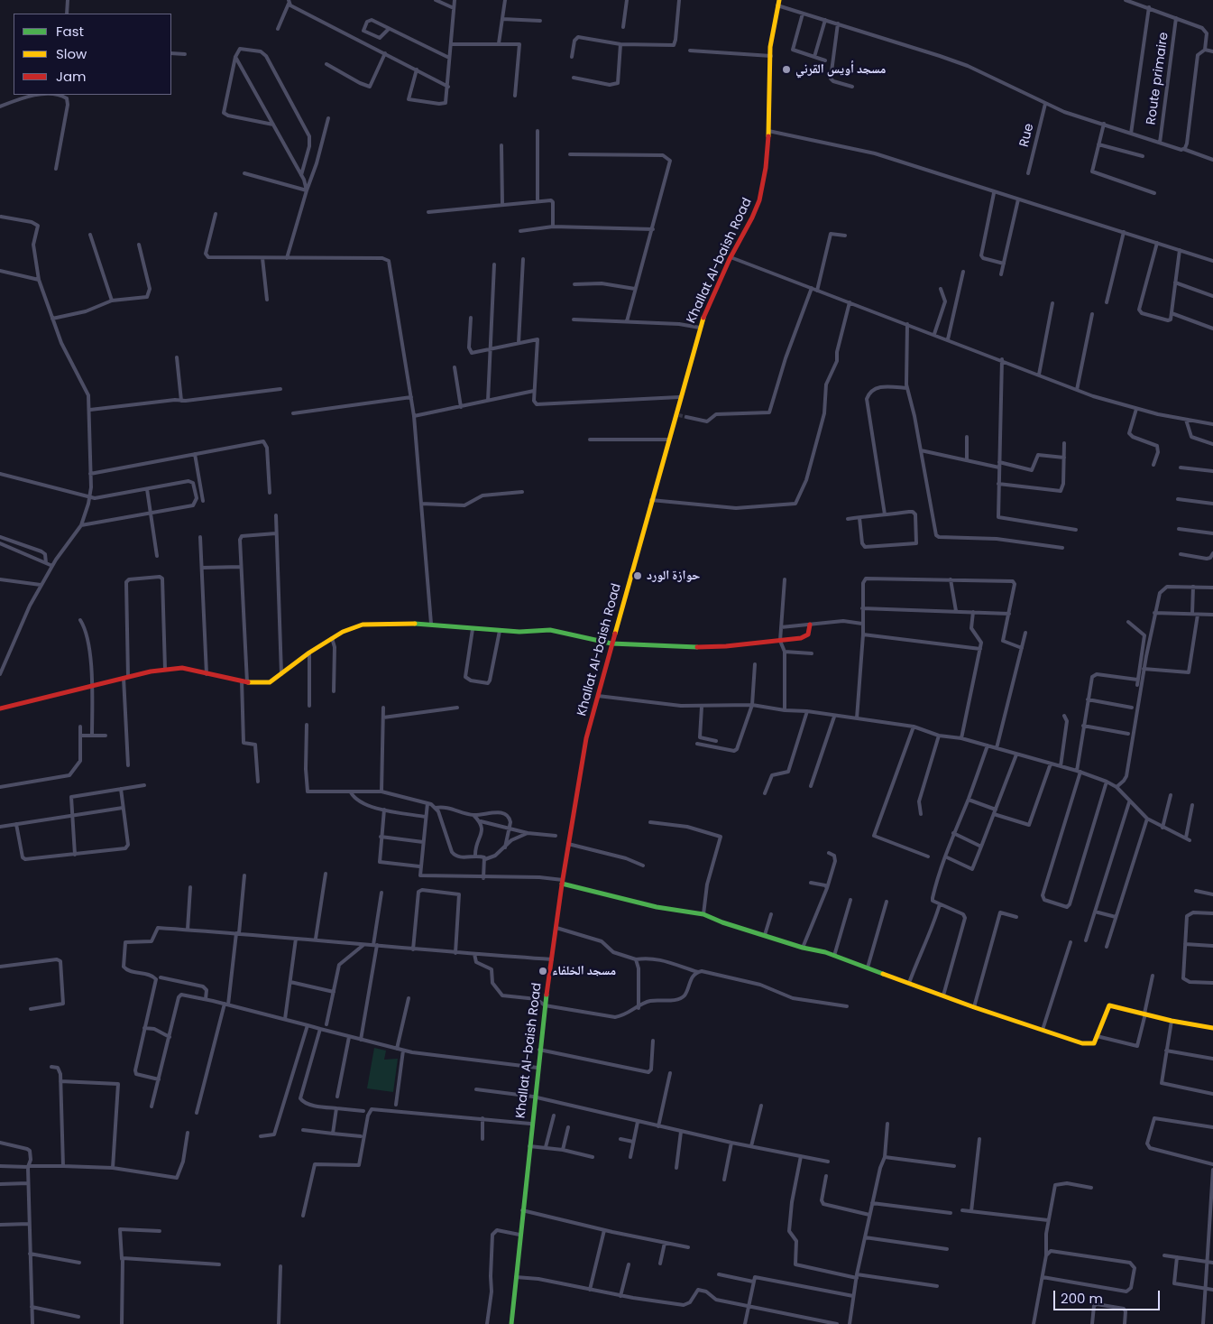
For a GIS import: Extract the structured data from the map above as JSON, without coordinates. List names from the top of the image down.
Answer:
{
  "streets": {
    "street": ["Route primaire", "Rue", "Khallat Al-baish Road"]
  },
  "places": ["مسجد أويس القرني", "حوازة الورد", "مسجد الخلفاء"],
  "legend": ["Fast", "Slow", "Jam"],
  "scale_bar": "200 m"
}
